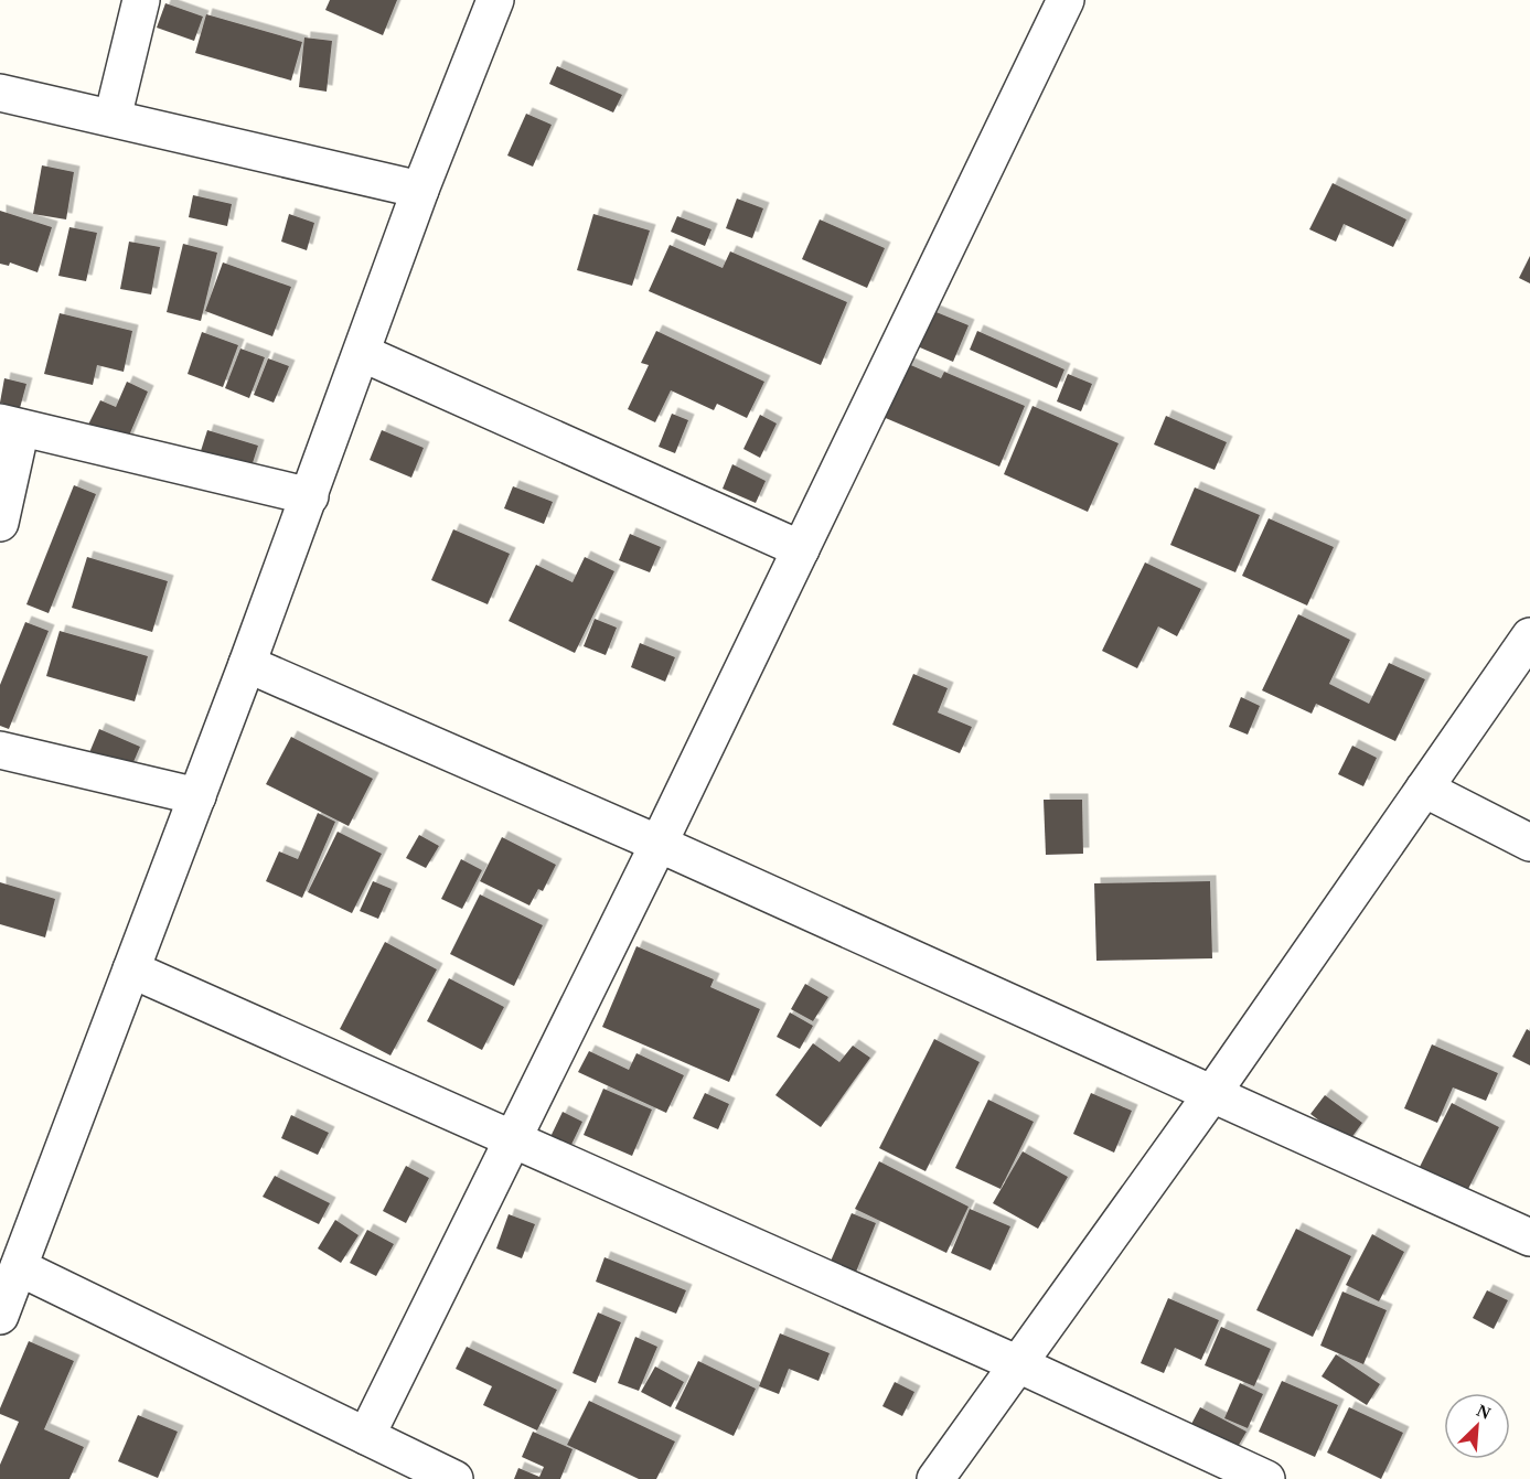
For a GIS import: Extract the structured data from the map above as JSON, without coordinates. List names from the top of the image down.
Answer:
{
  "north": "top right"
}
